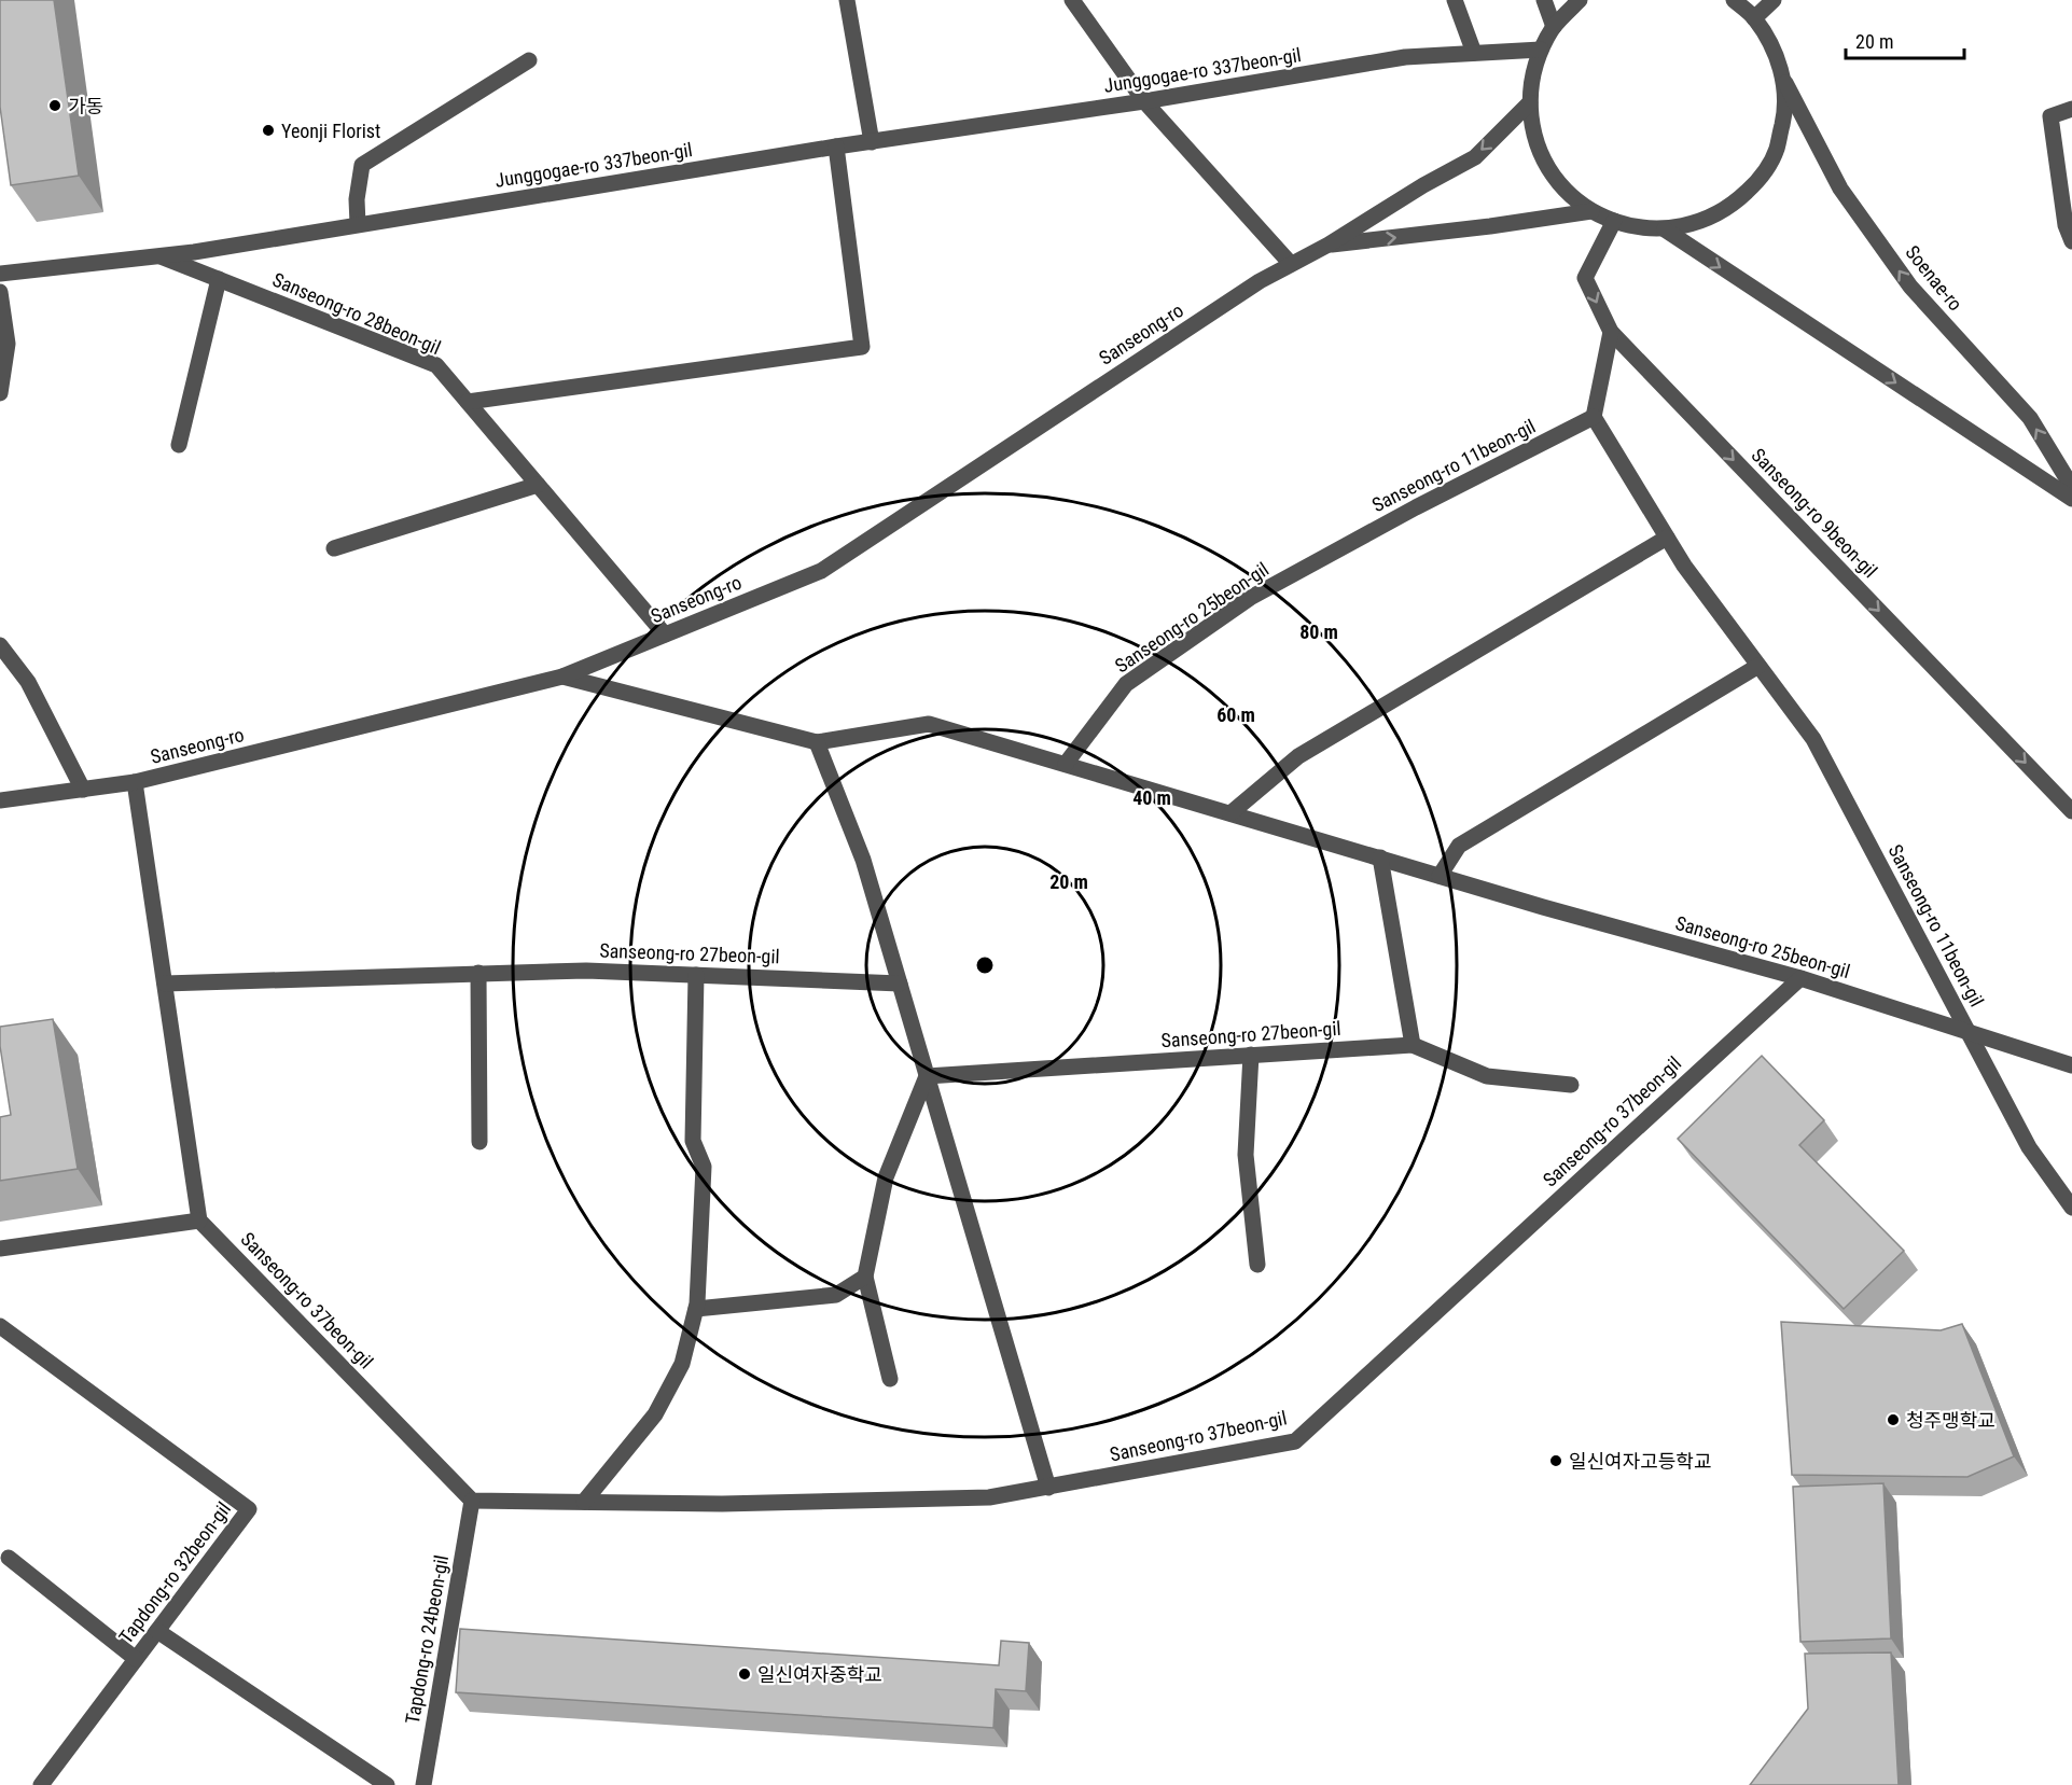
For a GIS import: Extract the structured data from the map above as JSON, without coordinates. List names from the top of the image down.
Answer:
{
  "streets": {
    "street": [
      "Junggogae-ro 337beon-gil",
      "Soenae-ro",
      "Sanseong-ro 28beon-gil",
      "Sanseong-ro",
      "Sanseong-ro 11beon-gil",
      "Sanseong-ro 9beon-gil",
      "Sanseong-ro 25beon-gil",
      "Sanseong-ro 27beon-gil",
      "Sanseong-ro 37beon-gil",
      "Tapdong-ro 32beon-gil",
      "Tapdong-ro 24beon-gil"
    ]
  },
  "crossings": [
    ["Junggogae-ro 337beon-gil", "Sanseong-ro 28beon-gil"],
    ["Sanseong-ro 28beon-gil", "Sanseong-ro"],
    ["Sanseong-ro 11beon-gil", "Sanseong-ro 25beon-gil"],
    ["Sanseong-ro 25beon-gil", "Sanseong-ro 37beon-gil"],
    ["Sanseong-ro 37beon-gil", "Tapdong-ro 24beon-gil"]
  ],
  "one_way": ["Sanseong-ro 9beon-gil"],
  "places": [
    "가동",
    "Yeonji Florist",
    "청주맹학교",
    "일신여자고등학교",
    "일신여자중학교"
  ],
  "scale_bar": "20 m",
  "rings": [
    "80 m",
    "60 m",
    "40 m",
    "20 m"
  ]
}
